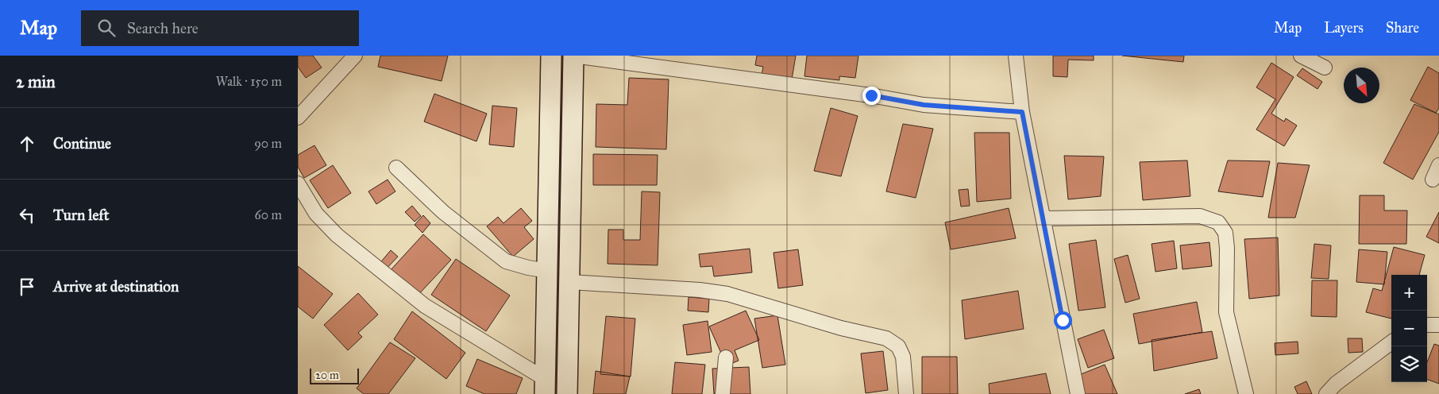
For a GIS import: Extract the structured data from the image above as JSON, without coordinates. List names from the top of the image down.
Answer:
{
  "scale_bar": "20 m",
  "north": "bottom right",
  "page": {
    "header": "Map",
    "search": "Search here",
    "nav": ["Map", "Layers", "Share"],
    "heading": ["2 min", "Walk · 150 m"],
    "list": [
      ["Continue", "90 m"],
      ["Turn left", "60 m"],
      "Arrive at destination"
    ],
    "map_buttons": ["+", "−"],
    "scale": "20 m"
  }
}
